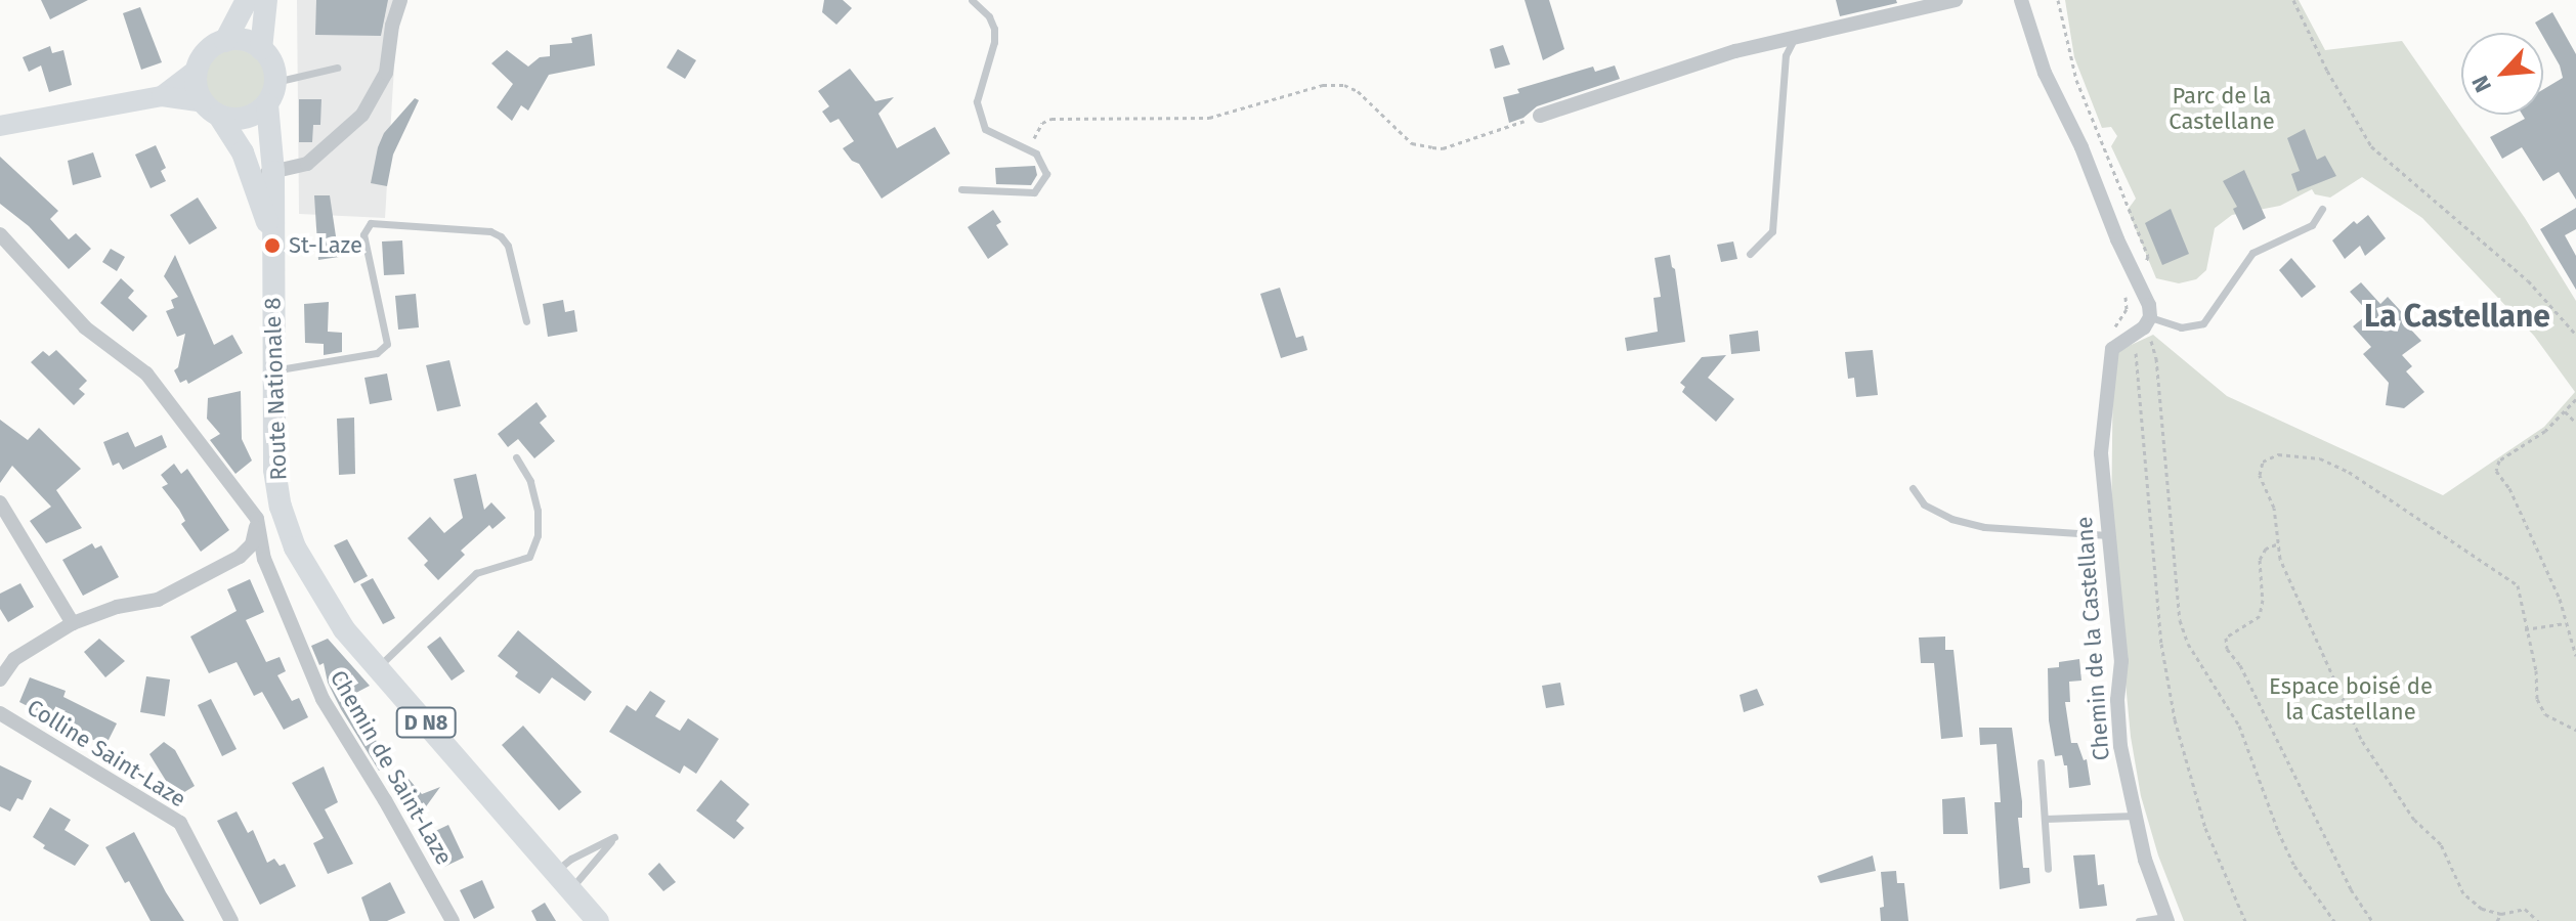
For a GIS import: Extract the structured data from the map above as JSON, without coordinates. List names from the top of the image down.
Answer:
{
  "streets": {
    "main road": ["Route Nationale 8", "D N8"],
    "street": ["Chemin de la Castellane", "Colline Saint-Laze", "Chemin de Saint-Laze"]
  },
  "districts": ["La Castellane"],
  "parks": ["Parc de la Castellane", "Espace boisé de la Castellane"],
  "places": ["St-Laze"],
  "north": "bottom left"
}
